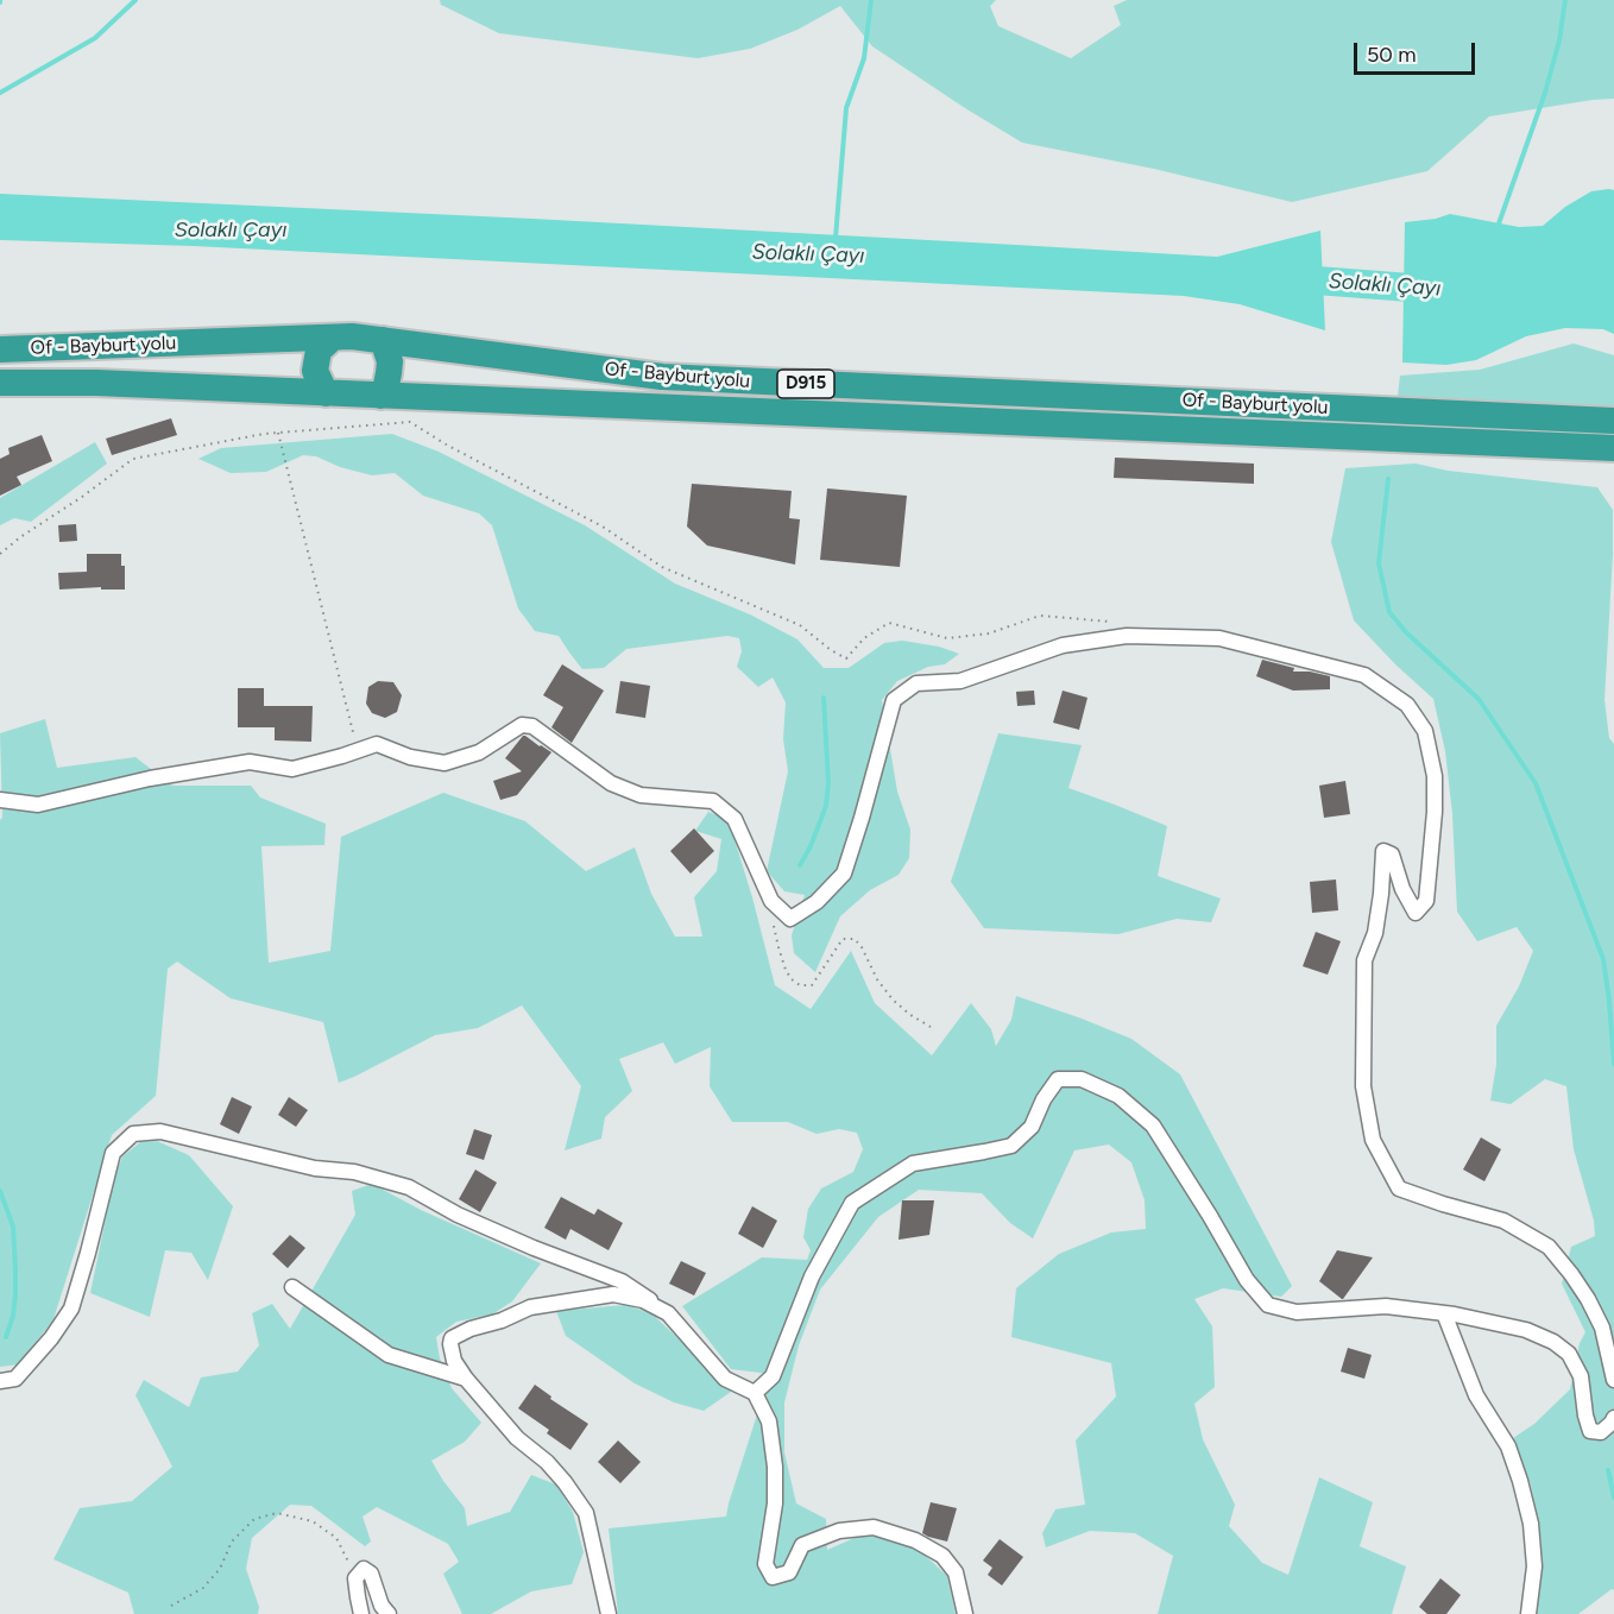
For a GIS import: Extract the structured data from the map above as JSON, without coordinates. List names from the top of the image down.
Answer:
{
  "streets": {
    "highway": ["Of - Bayburt yolu", "D915"]
  },
  "water": ["Solaklı Çayı"],
  "scale_bar": "50 m"
}
